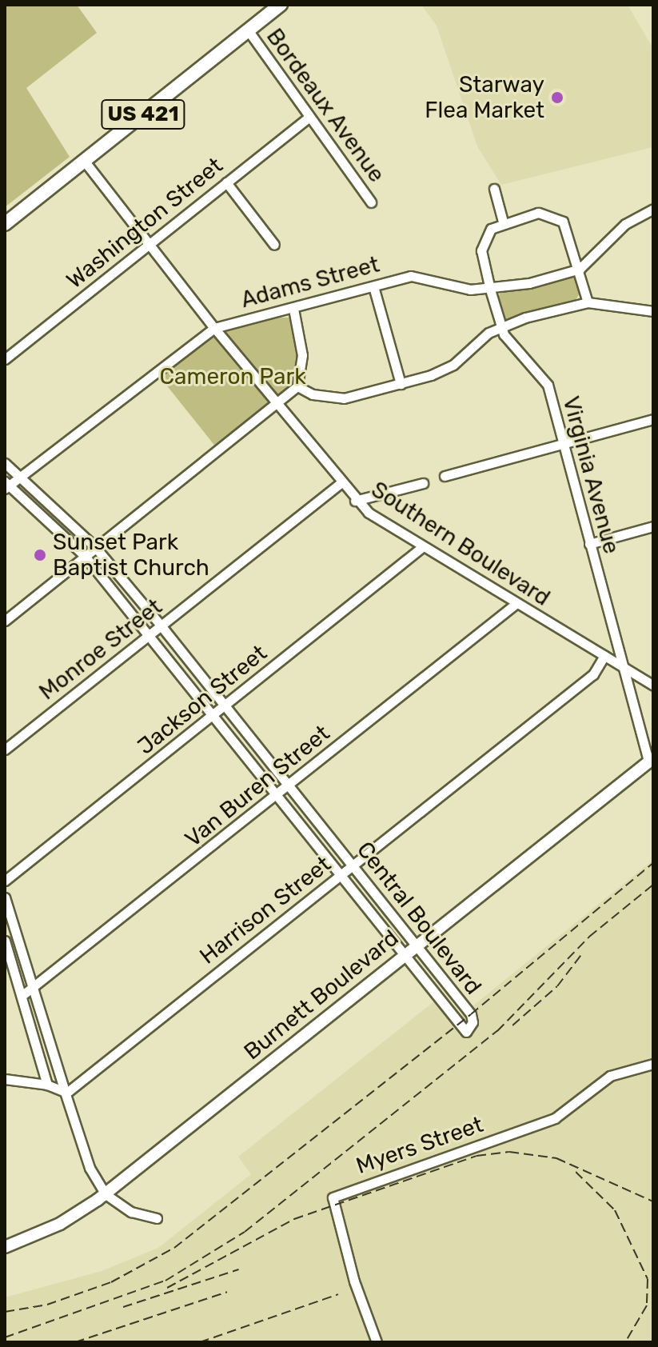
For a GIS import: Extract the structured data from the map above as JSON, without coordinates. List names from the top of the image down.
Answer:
{
  "streets": {
    "highway": ["US 421"],
    "main road": ["Burnett Boulevard"],
    "street": [
      "Bordeaux Avenue",
      "Washington Street",
      "Adams Street",
      "Virginia Avenue",
      "Southern Boulevard",
      "Monroe Street",
      "Jackson Street",
      "Van Buren Street",
      "Harrison Street",
      "Central Boulevard",
      "Myers Street"
    ]
  },
  "crossings": [
    ["Bordeaux Avenue", "US 421"],
    ["Bordeaux Avenue", "Washington Street"],
    ["US 421", "Southern Boulevard"],
    ["Washington Street", "Southern Boulevard"],
    ["Adams Street", "Virginia Avenue"],
    ["Adams Street", "Southern Boulevard"],
    ["Adams Street", "Central Boulevard"],
    ["Virginia Avenue", "Southern Boulevard"],
    ["Virginia Avenue", "Burnett Boulevard"],
    ["Southern Boulevard", "Monroe Street"],
    ["Southern Boulevard", "Jackson Street"],
    ["Southern Boulevard", "Van Buren Street"],
    ["Southern Boulevard", "Harrison Street"],
    ["Monroe Street", "Central Boulevard"],
    ["Jackson Street", "Central Boulevard"],
    ["Van Buren Street", "Central Boulevard"],
    ["Harrison Street", "Central Boulevard"],
    ["Central Boulevard", "Burnett Boulevard"]
  ],
  "parks": ["Cameron Park"],
  "places": ["Starway Flea Market", "Sunset Park Baptist Church"]
}
